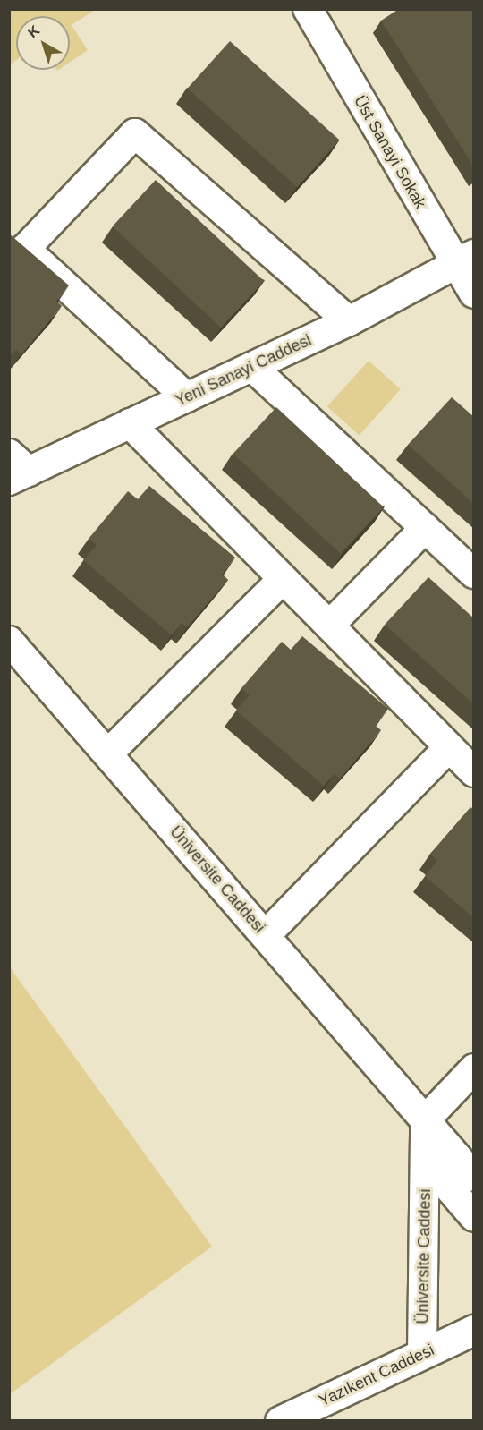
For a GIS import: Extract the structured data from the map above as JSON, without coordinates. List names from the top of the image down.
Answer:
{
  "streets": {
    "street": [
      "Üst Sanayi Sokak",
      "Yeni Sanayi Caddesi",
      "Üniversite Caddesi",
      "Yazıkent Caddesi"
    ]
  },
  "crossings": [
    ["Üst Sanayi Sokak", "Yeni Sanayi Caddesi"],
    ["Üniversite Caddesi", "Yazıkent Caddesi"]
  ],
  "north": "top left"
}
